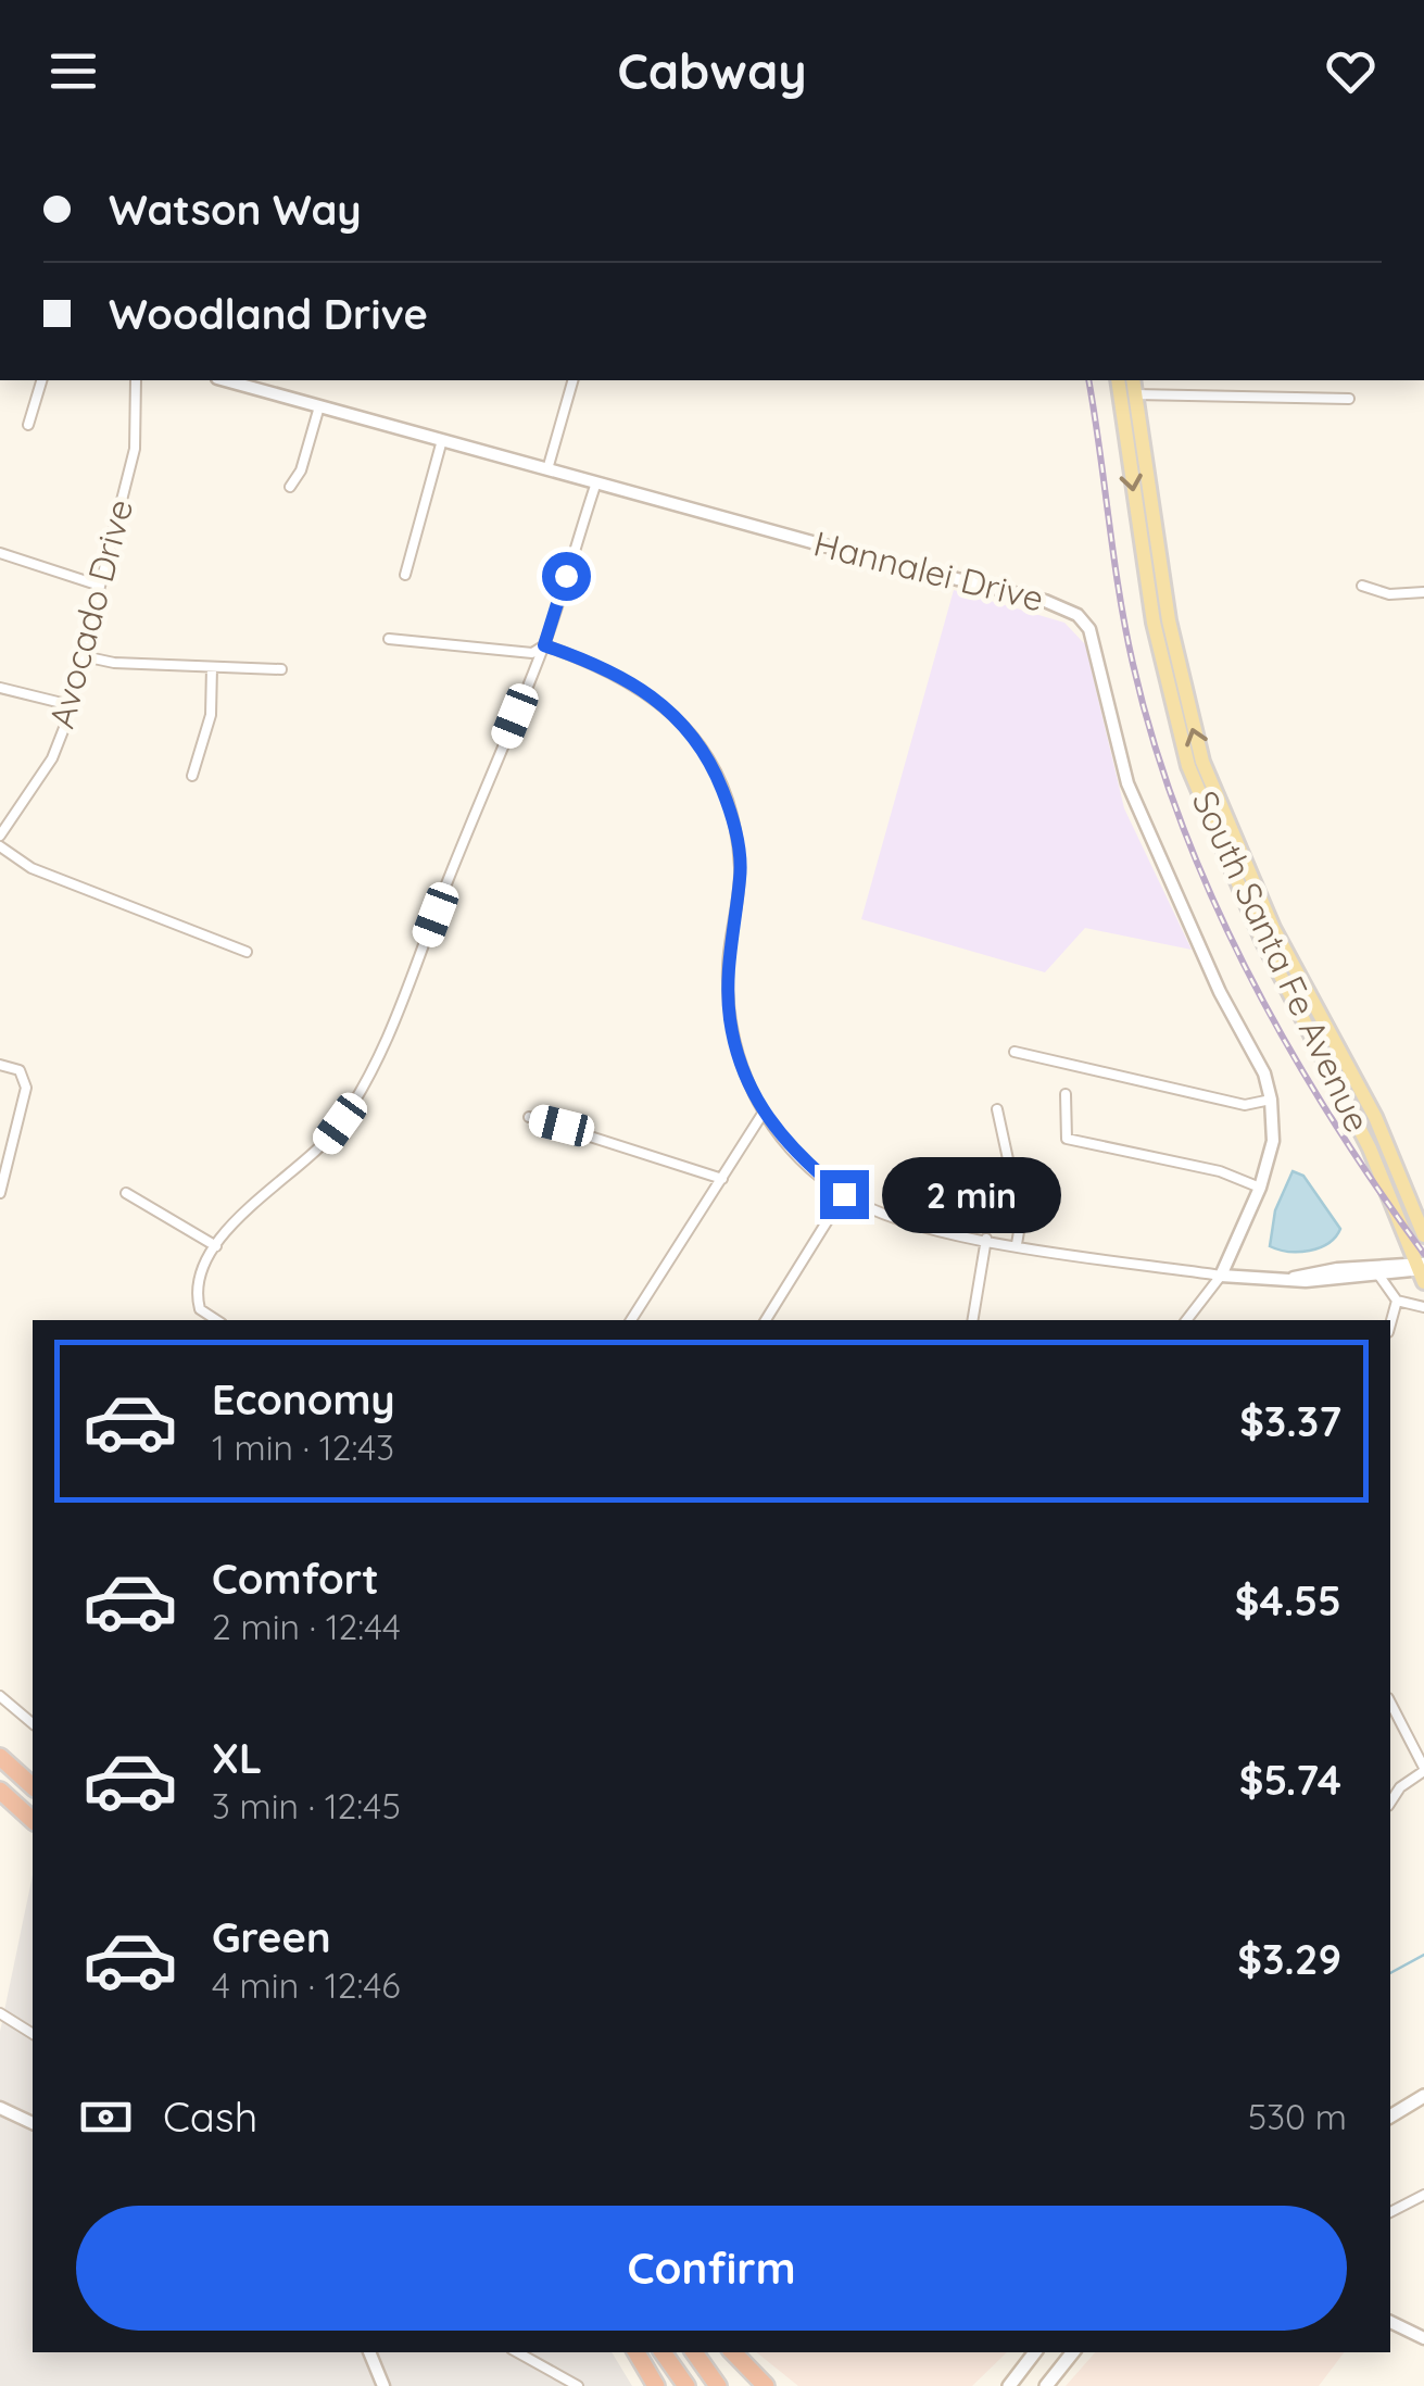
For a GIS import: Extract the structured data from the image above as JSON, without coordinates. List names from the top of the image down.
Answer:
{
  "streets": {
    "main road": ["South Santa Fe Avenue"],
    "street": ["Hannalei Drive", "Avocado Drive"]
  },
  "page": {
    "header": "Cabway",
    "banner": ["Watson Way", "Woodland Drive"],
    "bubble": "2 min",
    "list": [
      {
        "name": "Economy",
        "note": "1 min · 12:43",
        "value": "$3.37"
      },
      {
        "name": "Comfort",
        "note": "2 min · 12:44",
        "value": "$4.55"
      },
      {
        "name": "XL",
        "note": "3 min · 12:45",
        "value": "$5.74"
      },
      {
        "name": "Green",
        "note": "4 min · 12:46",
        "value": "$3.29"
      }
    ],
    "pay": ["Cash", "530 m"],
    "buttons": "Confirm"
  }
}
